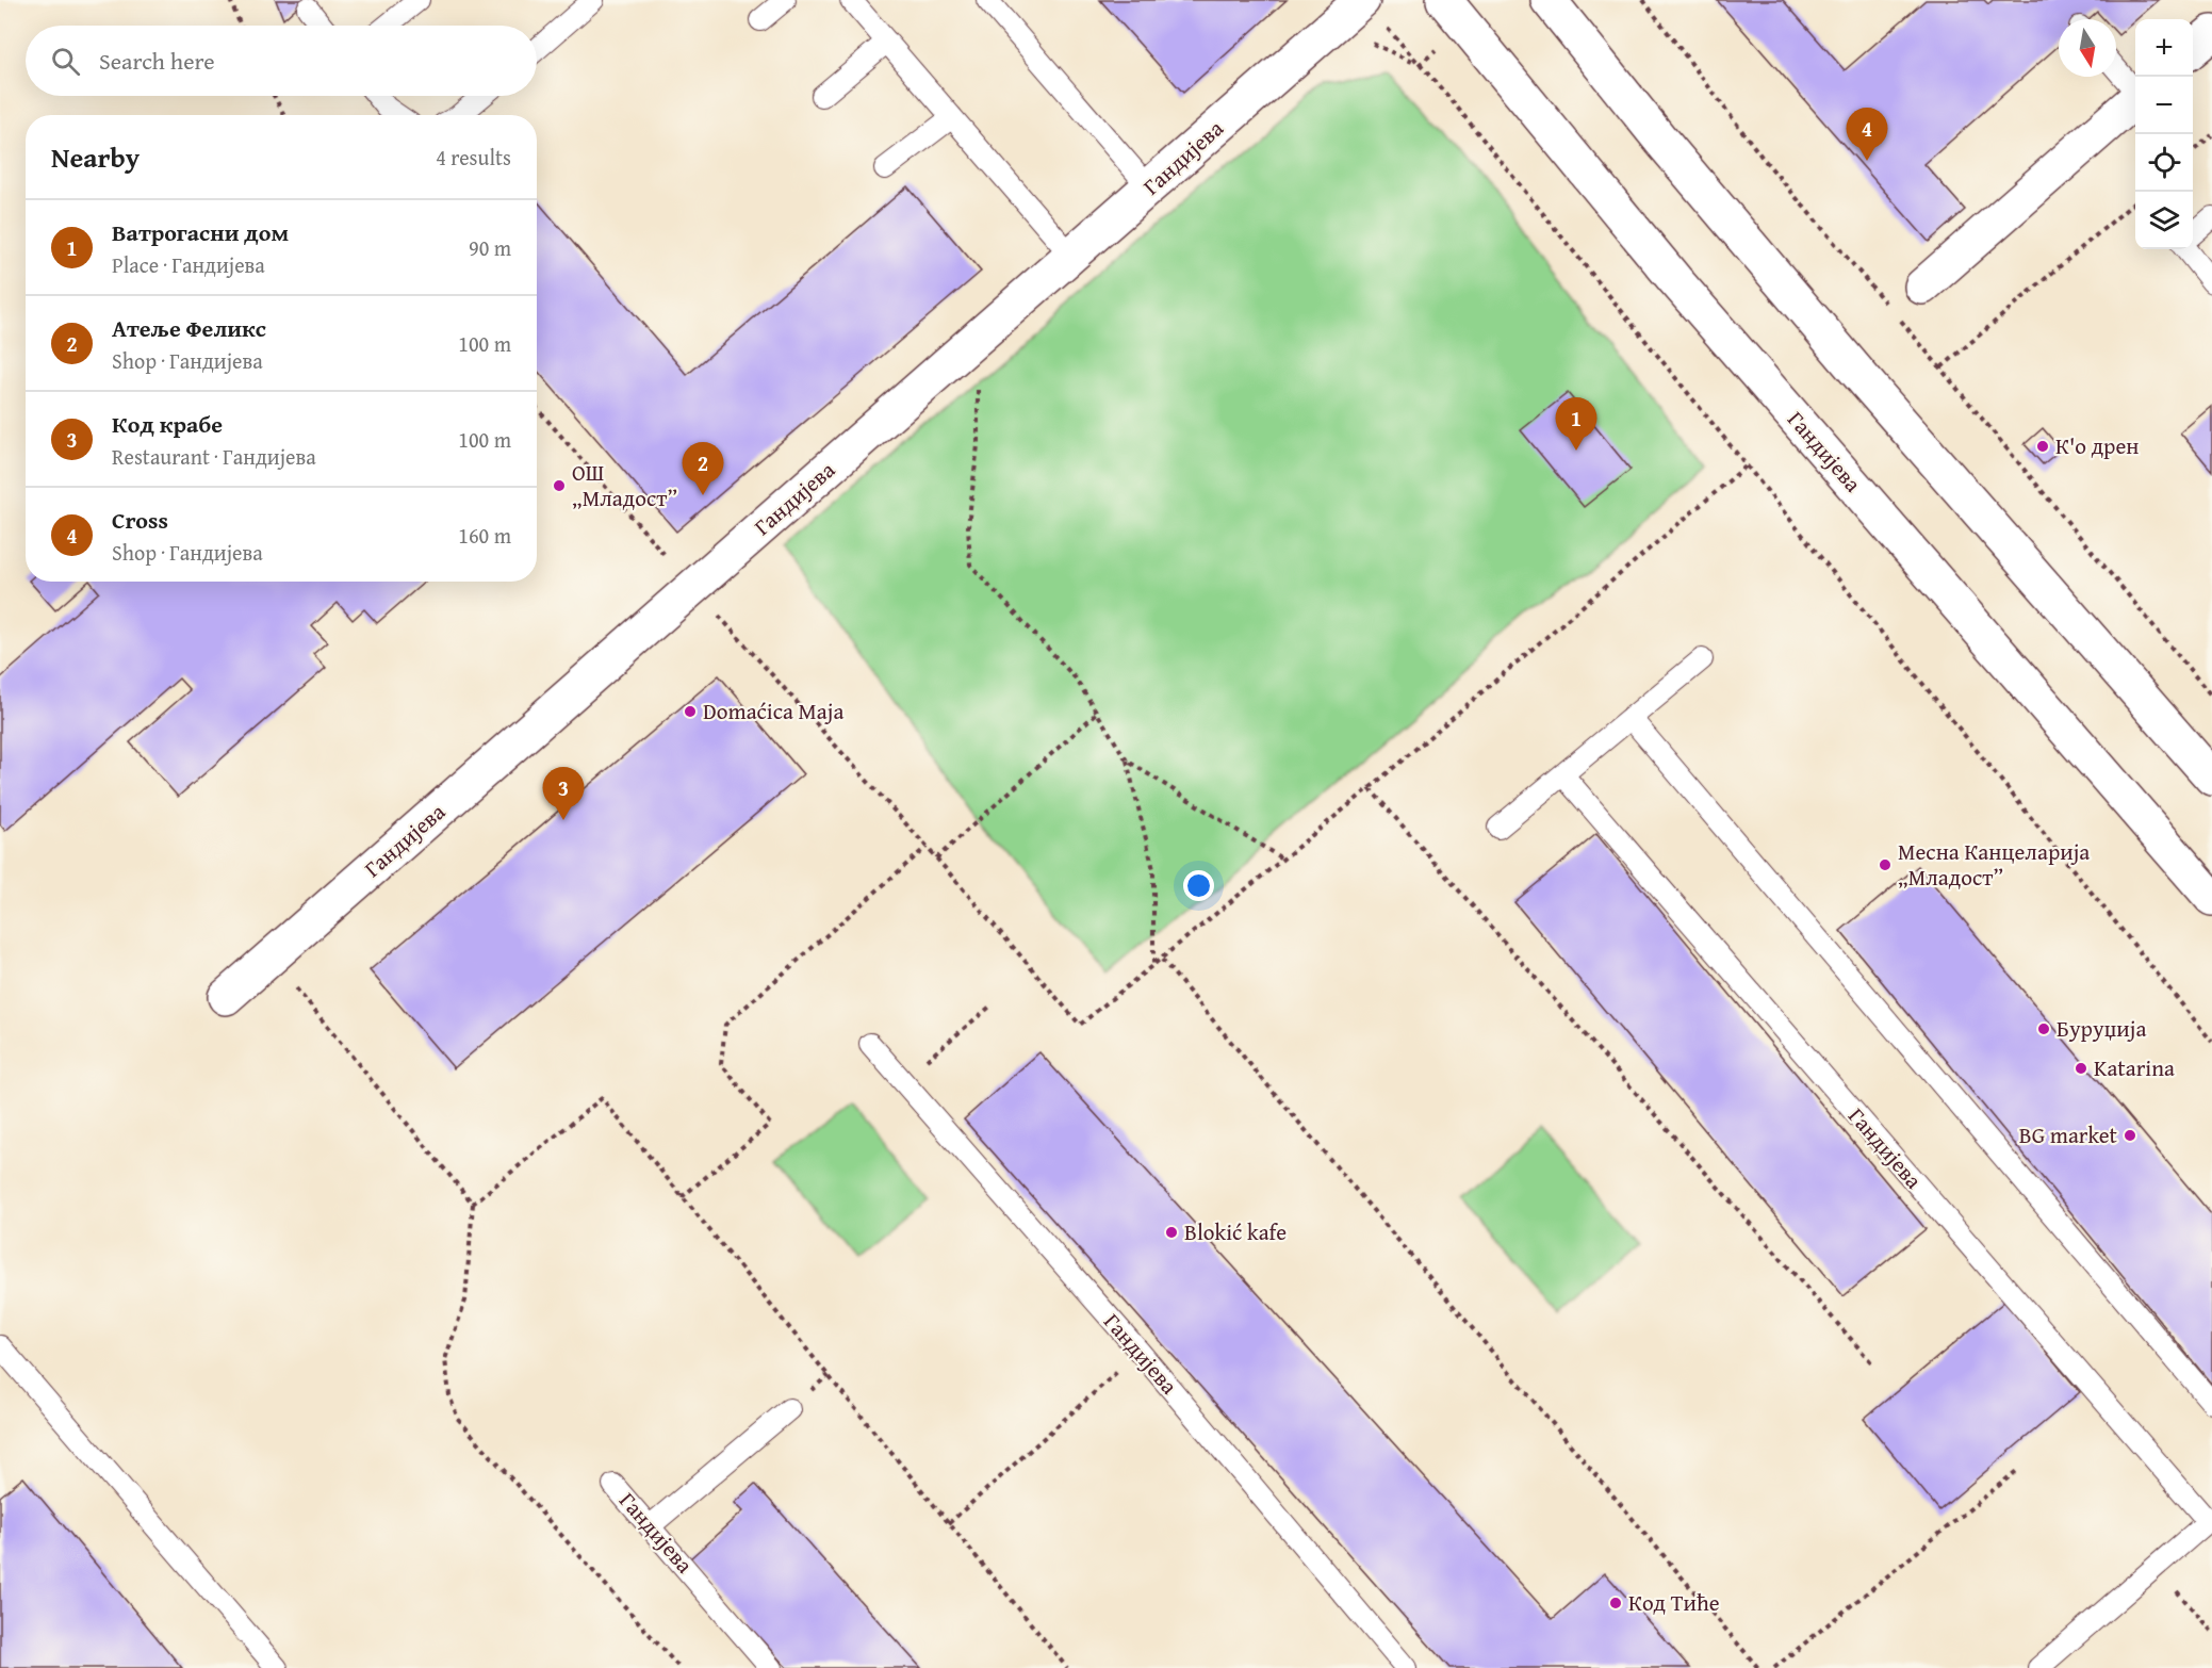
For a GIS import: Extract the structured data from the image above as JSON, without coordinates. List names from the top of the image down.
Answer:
{
  "streets": {
    "main road": ["Гандијева"]
  },
  "places": [
    "К'о дрен",
    "ОШ „Младост”",
    "Domaćica Maja",
    "Месна Канцеларија „Младост”",
    "Буруџија",
    "Katarina",
    "BG market",
    "Blokić kafe",
    "Код Тиће"
  ],
  "north": "bottom",
  "page": {
    "map_buttons": ["+", "−"],
    "search": "Search here",
    "pins": [
      "4",
      "1",
      "2",
      "3"
    ],
    "heading": ["Nearby", "4 results"],
    "list": [
      {
        "mark": "1",
        "name": "Ватрогасни дом",
        "note": "Place · Гандијева",
        "value": "90 m"
      },
      {
        "mark": "2",
        "name": "Атеље Феликс",
        "note": "Shop · Гандијева",
        "value": "100 m"
      },
      {
        "mark": "3",
        "name": "Код крабе",
        "note": "Restaurant · Гандијева",
        "value": "100 m"
      },
      {
        "mark": "4",
        "name": "Cross",
        "note": "Shop · Гандијева",
        "value": "160 m"
      }
    ]
  }
}
